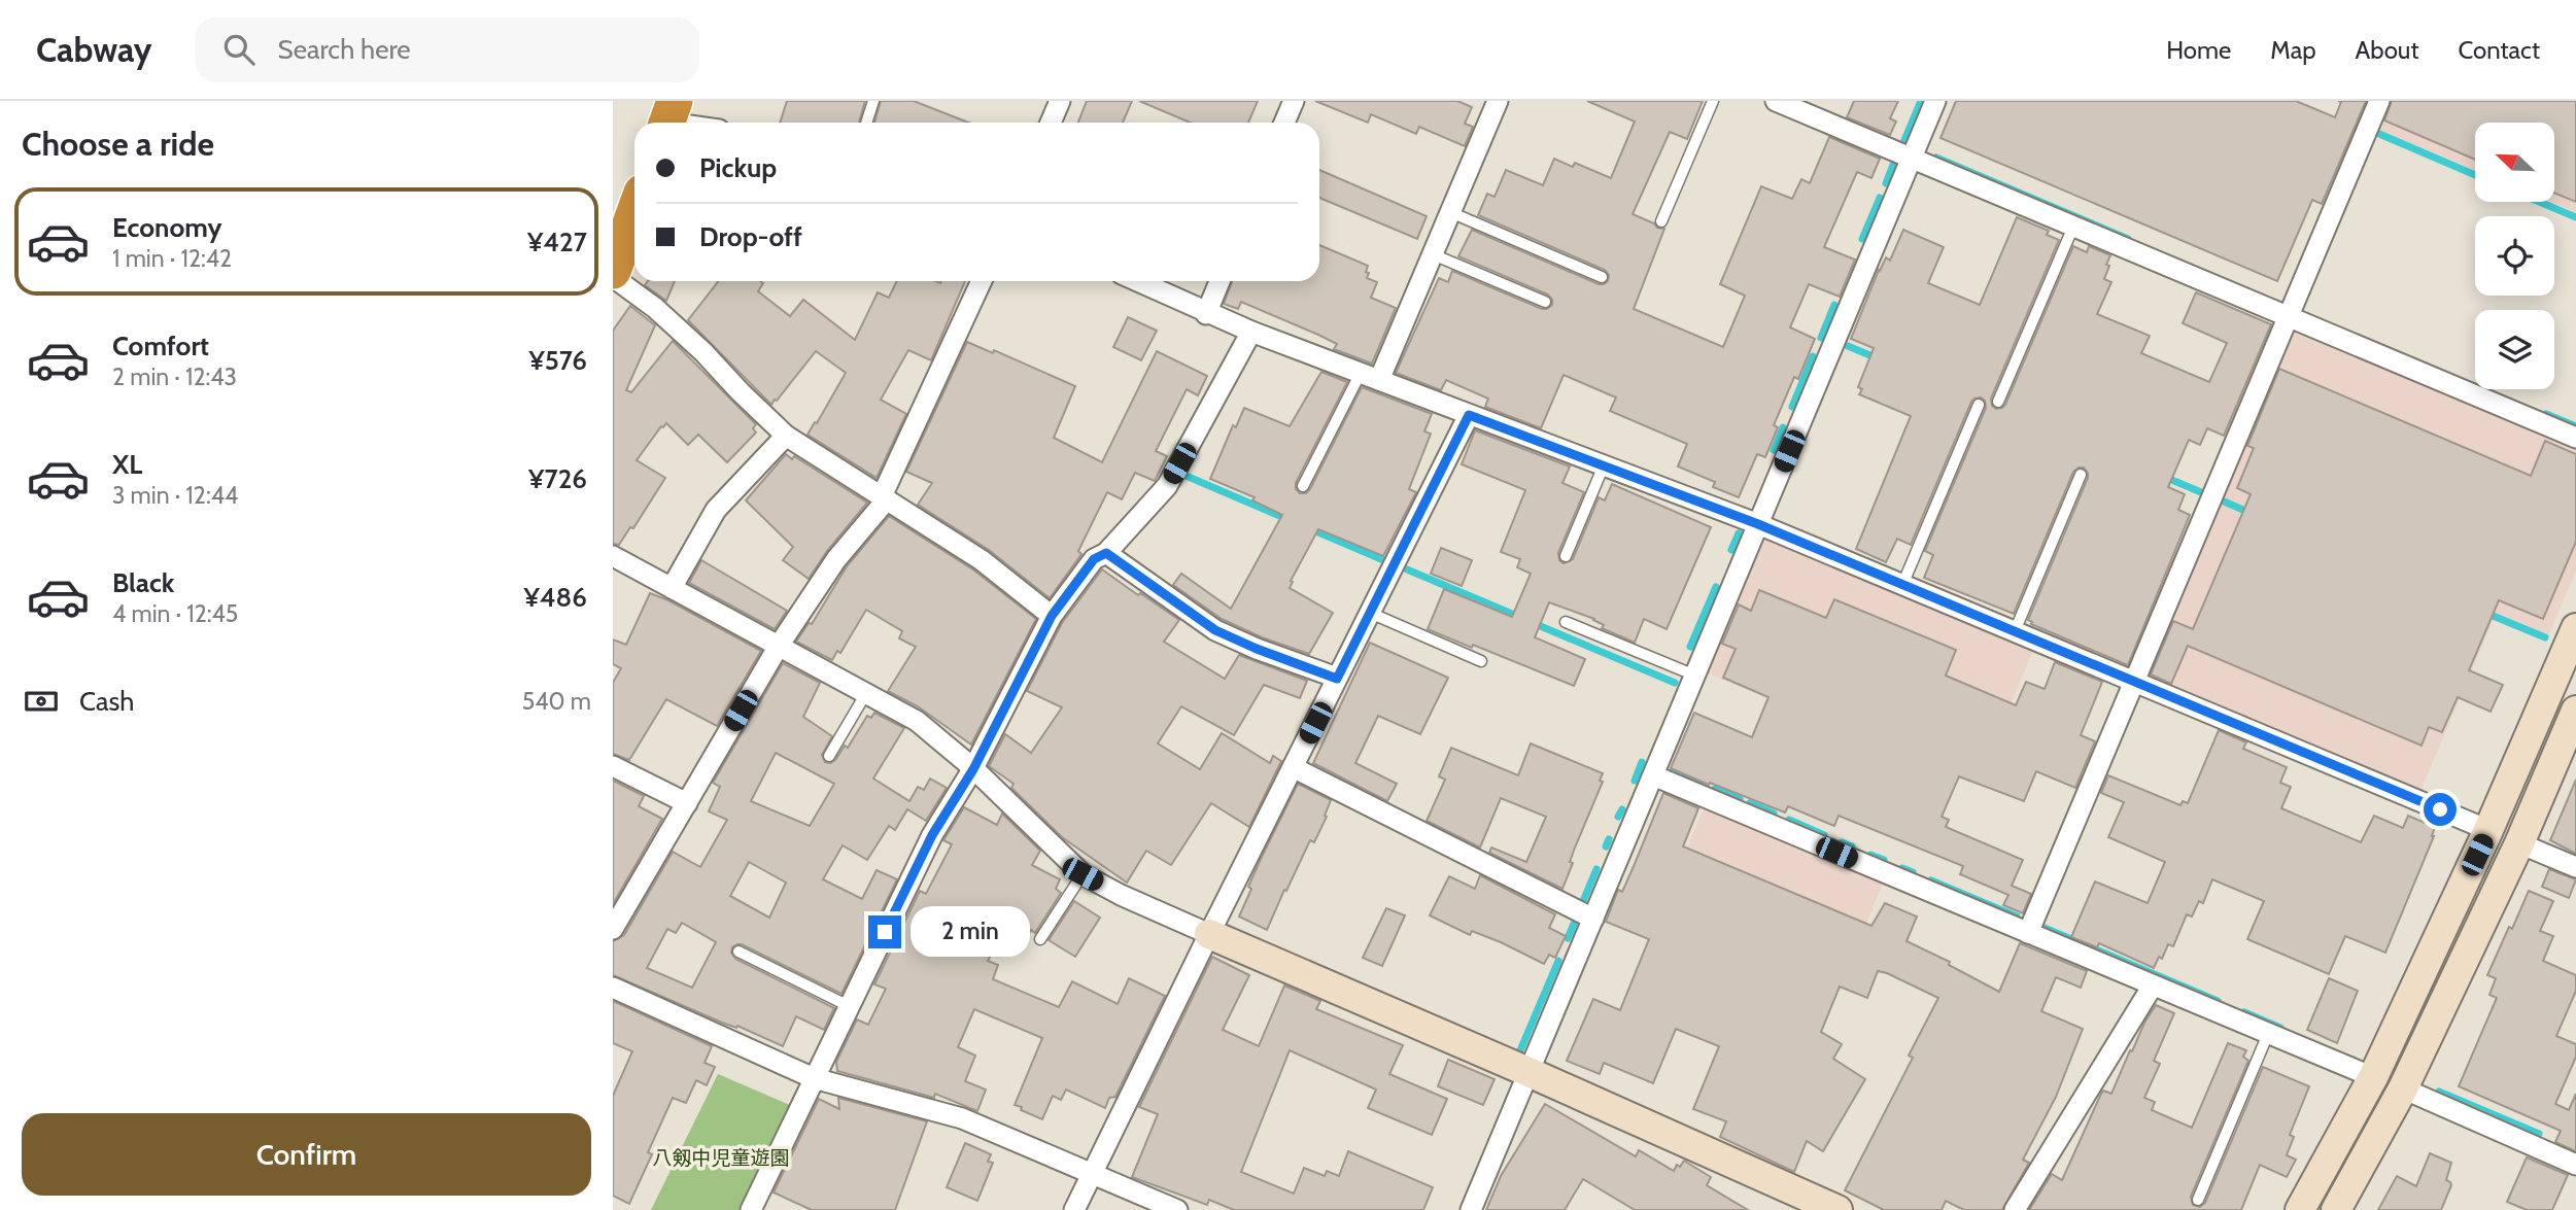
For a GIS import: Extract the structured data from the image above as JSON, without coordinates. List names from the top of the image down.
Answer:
{
  "parks": ["八剱中児童遊園"],
  "north": "top left",
  "page": {
    "header": "Cabway",
    "search": "Search here",
    "nav": [
      "Home",
      "Map",
      "About",
      "Contact"
    ],
    "heading": "Choose a ride",
    "banner": ["Pickup", "Drop-off"],
    "list": [
      {
        "name": "Economy",
        "note": "1 min · 12:42",
        "value": "¥427"
      },
      {
        "name": "Comfort",
        "note": "2 min · 12:43",
        "value": "¥576"
      },
      {
        "name": "XL",
        "note": "3 min · 12:44",
        "value": "¥726"
      },
      {
        "name": "Black",
        "note": "4 min · 12:45",
        "value": "¥486"
      }
    ],
    "pay": ["Cash", "540 m"],
    "bubble": "2 min",
    "buttons": "Confirm"
  }
}
